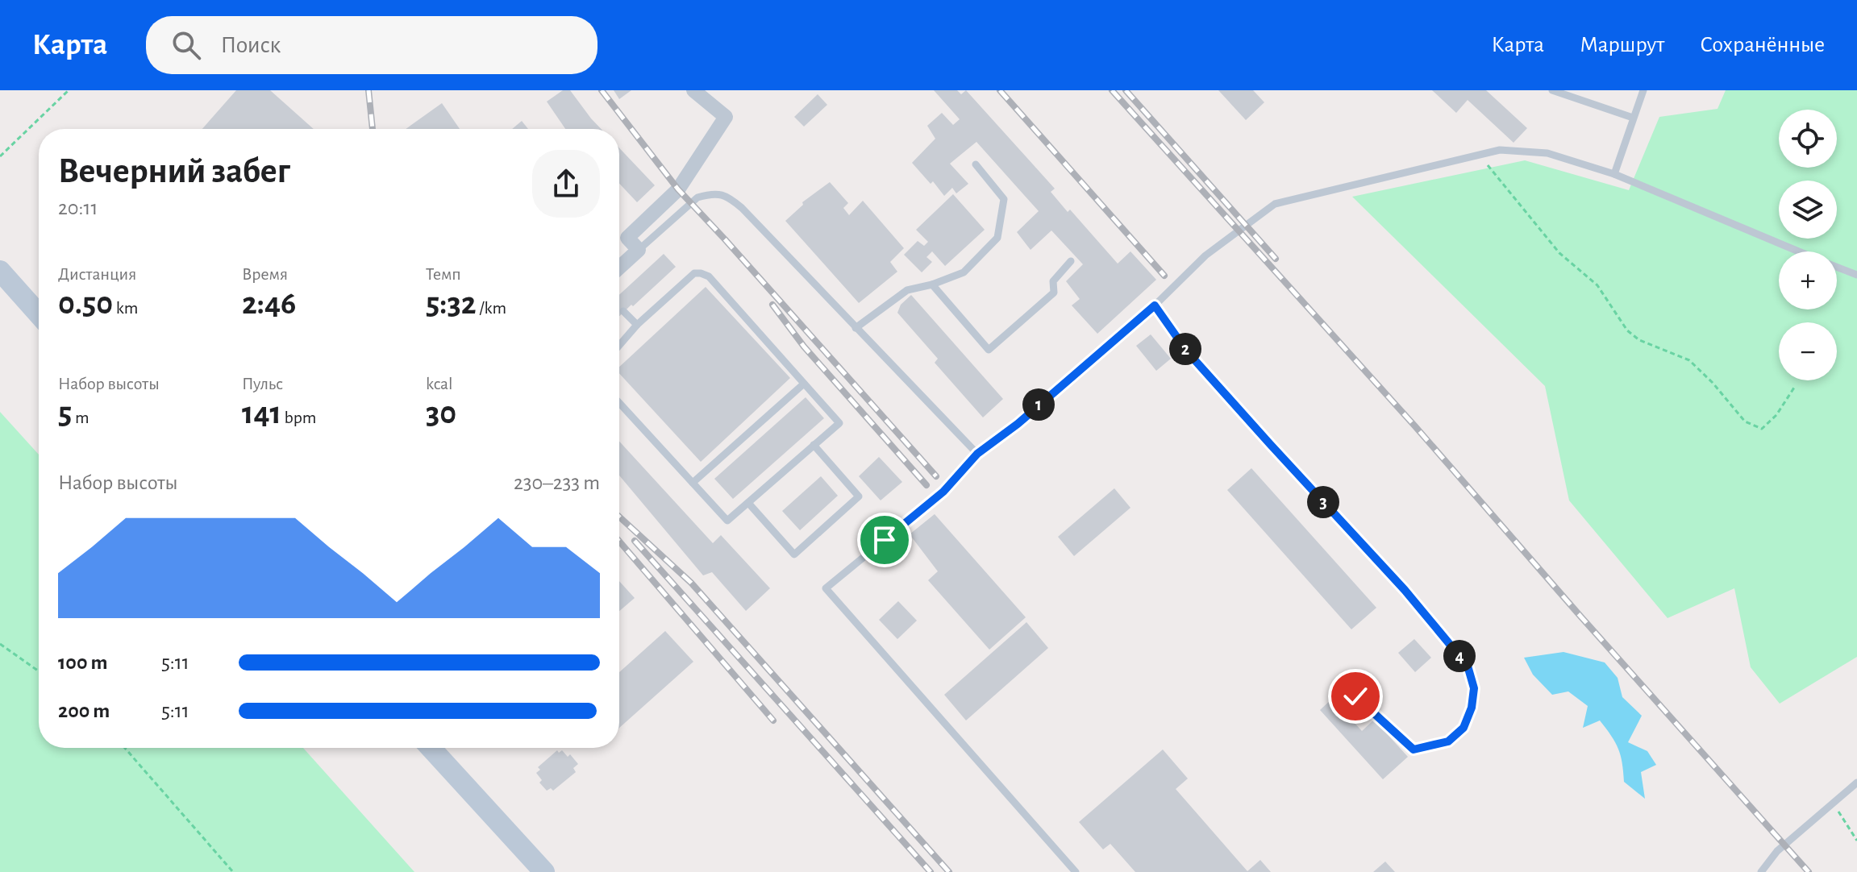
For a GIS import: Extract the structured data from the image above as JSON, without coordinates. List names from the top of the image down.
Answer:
{
  "page": {
    "header": "Карта",
    "search": "Поиск",
    "nav": ["Карта", "Маршрут", "Сохранённые"],
    "map_buttons": ["+", "−"],
    "heading": ["Вечерний забег", "20:11"],
    "stats": [
      ["Дистанция", "0.50 km"],
      ["Время", "2:46"],
      ["Темп", "5:32 /km"],
      ["Набор высоты", "5 m"],
      ["Пульс", "141 bpm"],
      ["kcal", "30"]
    ],
    "pins": [
      "2",
      "1",
      "3",
      "4"
    ],
    "chart": ["Набор высоты", "230–233 m"],
    "list": [
      {
        "name": "100 m",
        "note": "5:11"
      },
      {
        "name": "200 m",
        "note": "5:11"
      }
    ]
  }
}
